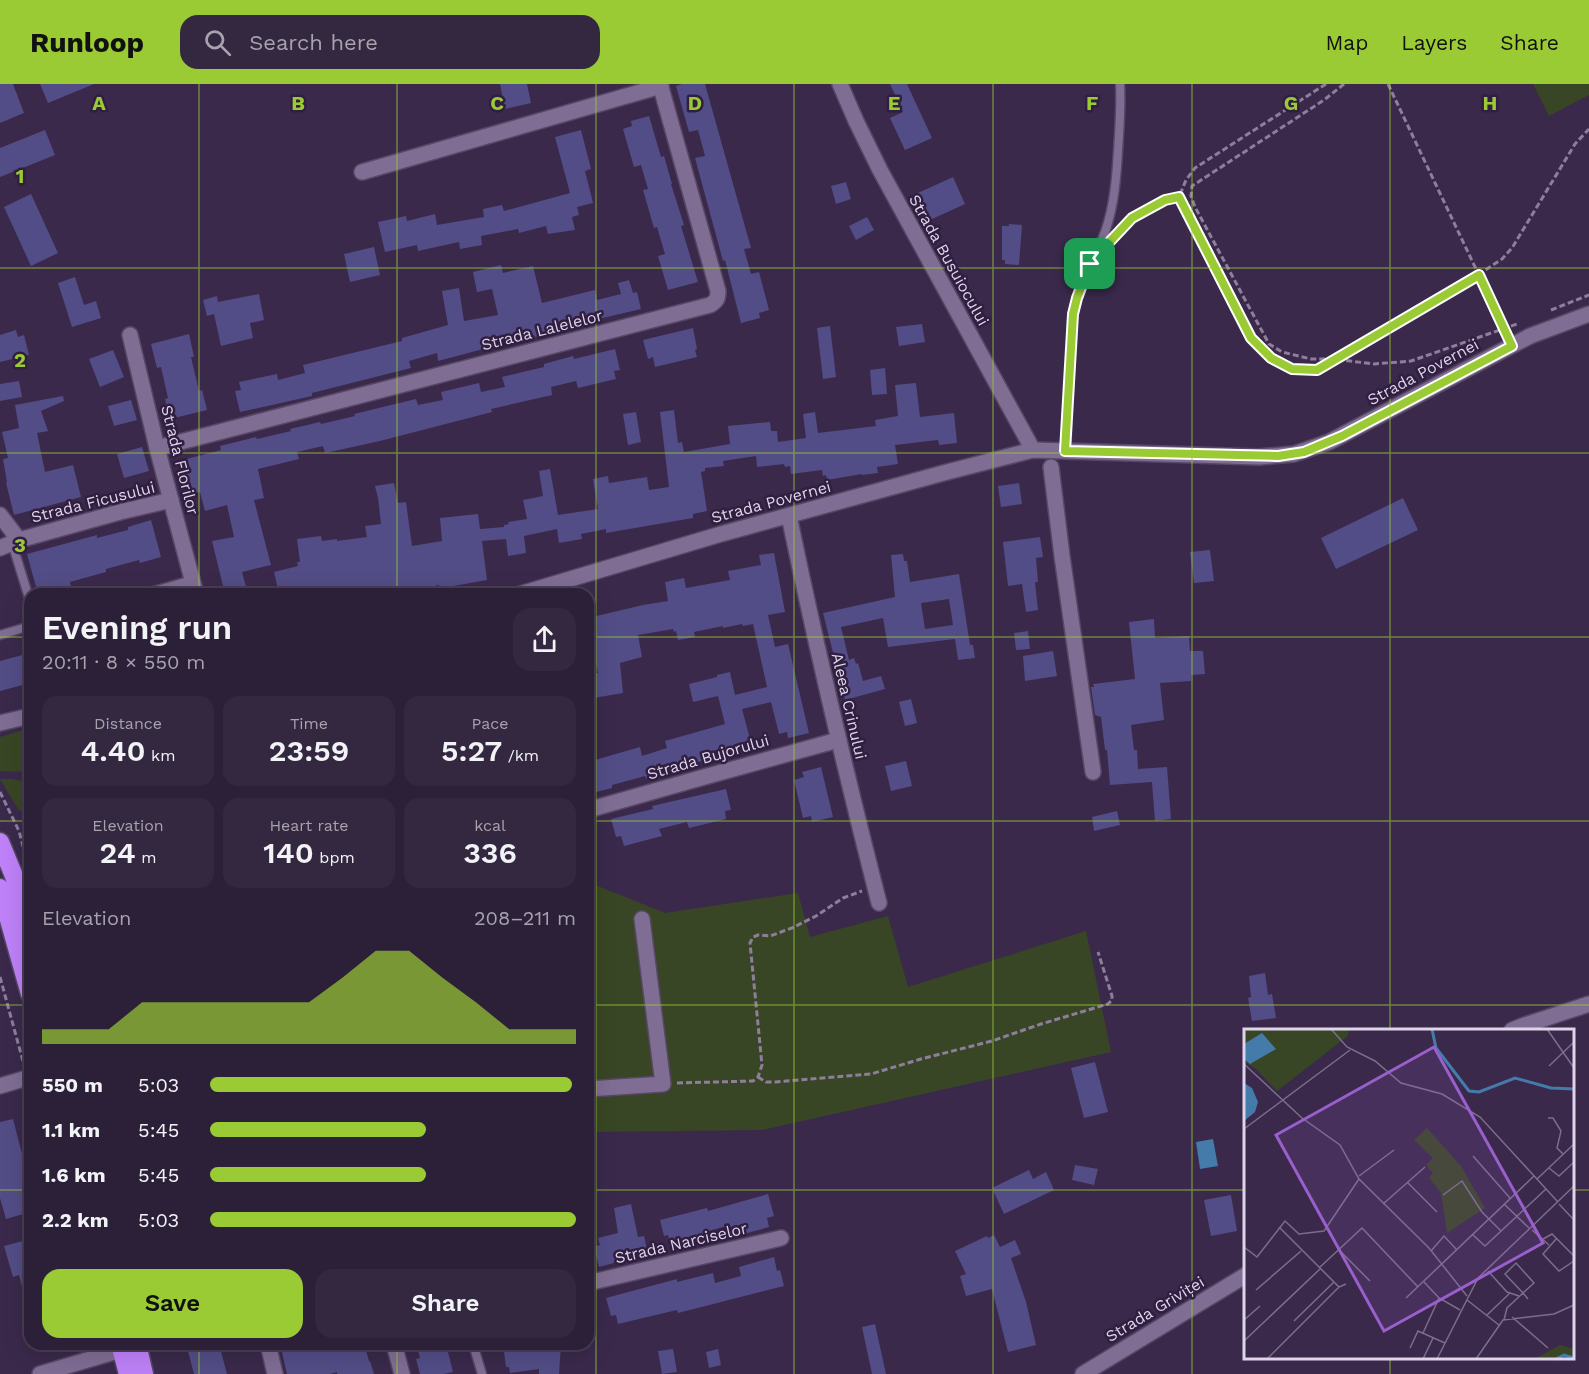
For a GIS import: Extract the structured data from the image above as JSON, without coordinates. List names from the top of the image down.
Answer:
{
  "streets": {
    "street": [
      "Strada Busuiocului",
      "Strada Lalelelor",
      "Strada Povernei",
      "Strada Florilor",
      "Strada Ficusului",
      "Aleea Crinului",
      "Strada Bujorului",
      "Strada Narciselor",
      "Strada Griviței"
    ]
  },
  "crossings": [
    ["Strada Busuiocului", "Strada Povernei"],
    ["Strada Lalelelor", "Strada Florilor"],
    ["Strada Povernei", "Aleea Crinului"],
    ["Strada Florilor", "Strada Ficusului"],
    ["Aleea Crinului", "Strada Bujorului"]
  ],
  "page": {
    "header": "Runloop",
    "search": "Search here",
    "nav": ["Map", "Layers", "Share"],
    "heading": ["Evening run", "20:11 · 8 × 550 m"],
    "stats": [
      ["Distance", "4.40 km"],
      ["Time", "23:59"],
      ["Pace", "5:27 /km"],
      ["Elevation", "24 m"],
      ["Heart rate", "140 bpm"],
      ["kcal", "336"]
    ],
    "chart": ["Elevation", "208–211 m"],
    "list": [
      {
        "name": "550 m",
        "note": "5:03"
      },
      {
        "name": "1.1 km",
        "note": "5:45"
      },
      {
        "name": "1.6 km",
        "note": "5:45"
      },
      {
        "name": "2.2 km",
        "note": "5:03"
      }
    ],
    "buttons": ["Save", "Share"]
  },
  "grid": {
    "columns": [
      "A",
      "B",
      "C",
      "D",
      "E",
      "F",
      "G",
      "H"
    ],
    "rows": ["1", "2", "3"]
  }
}
